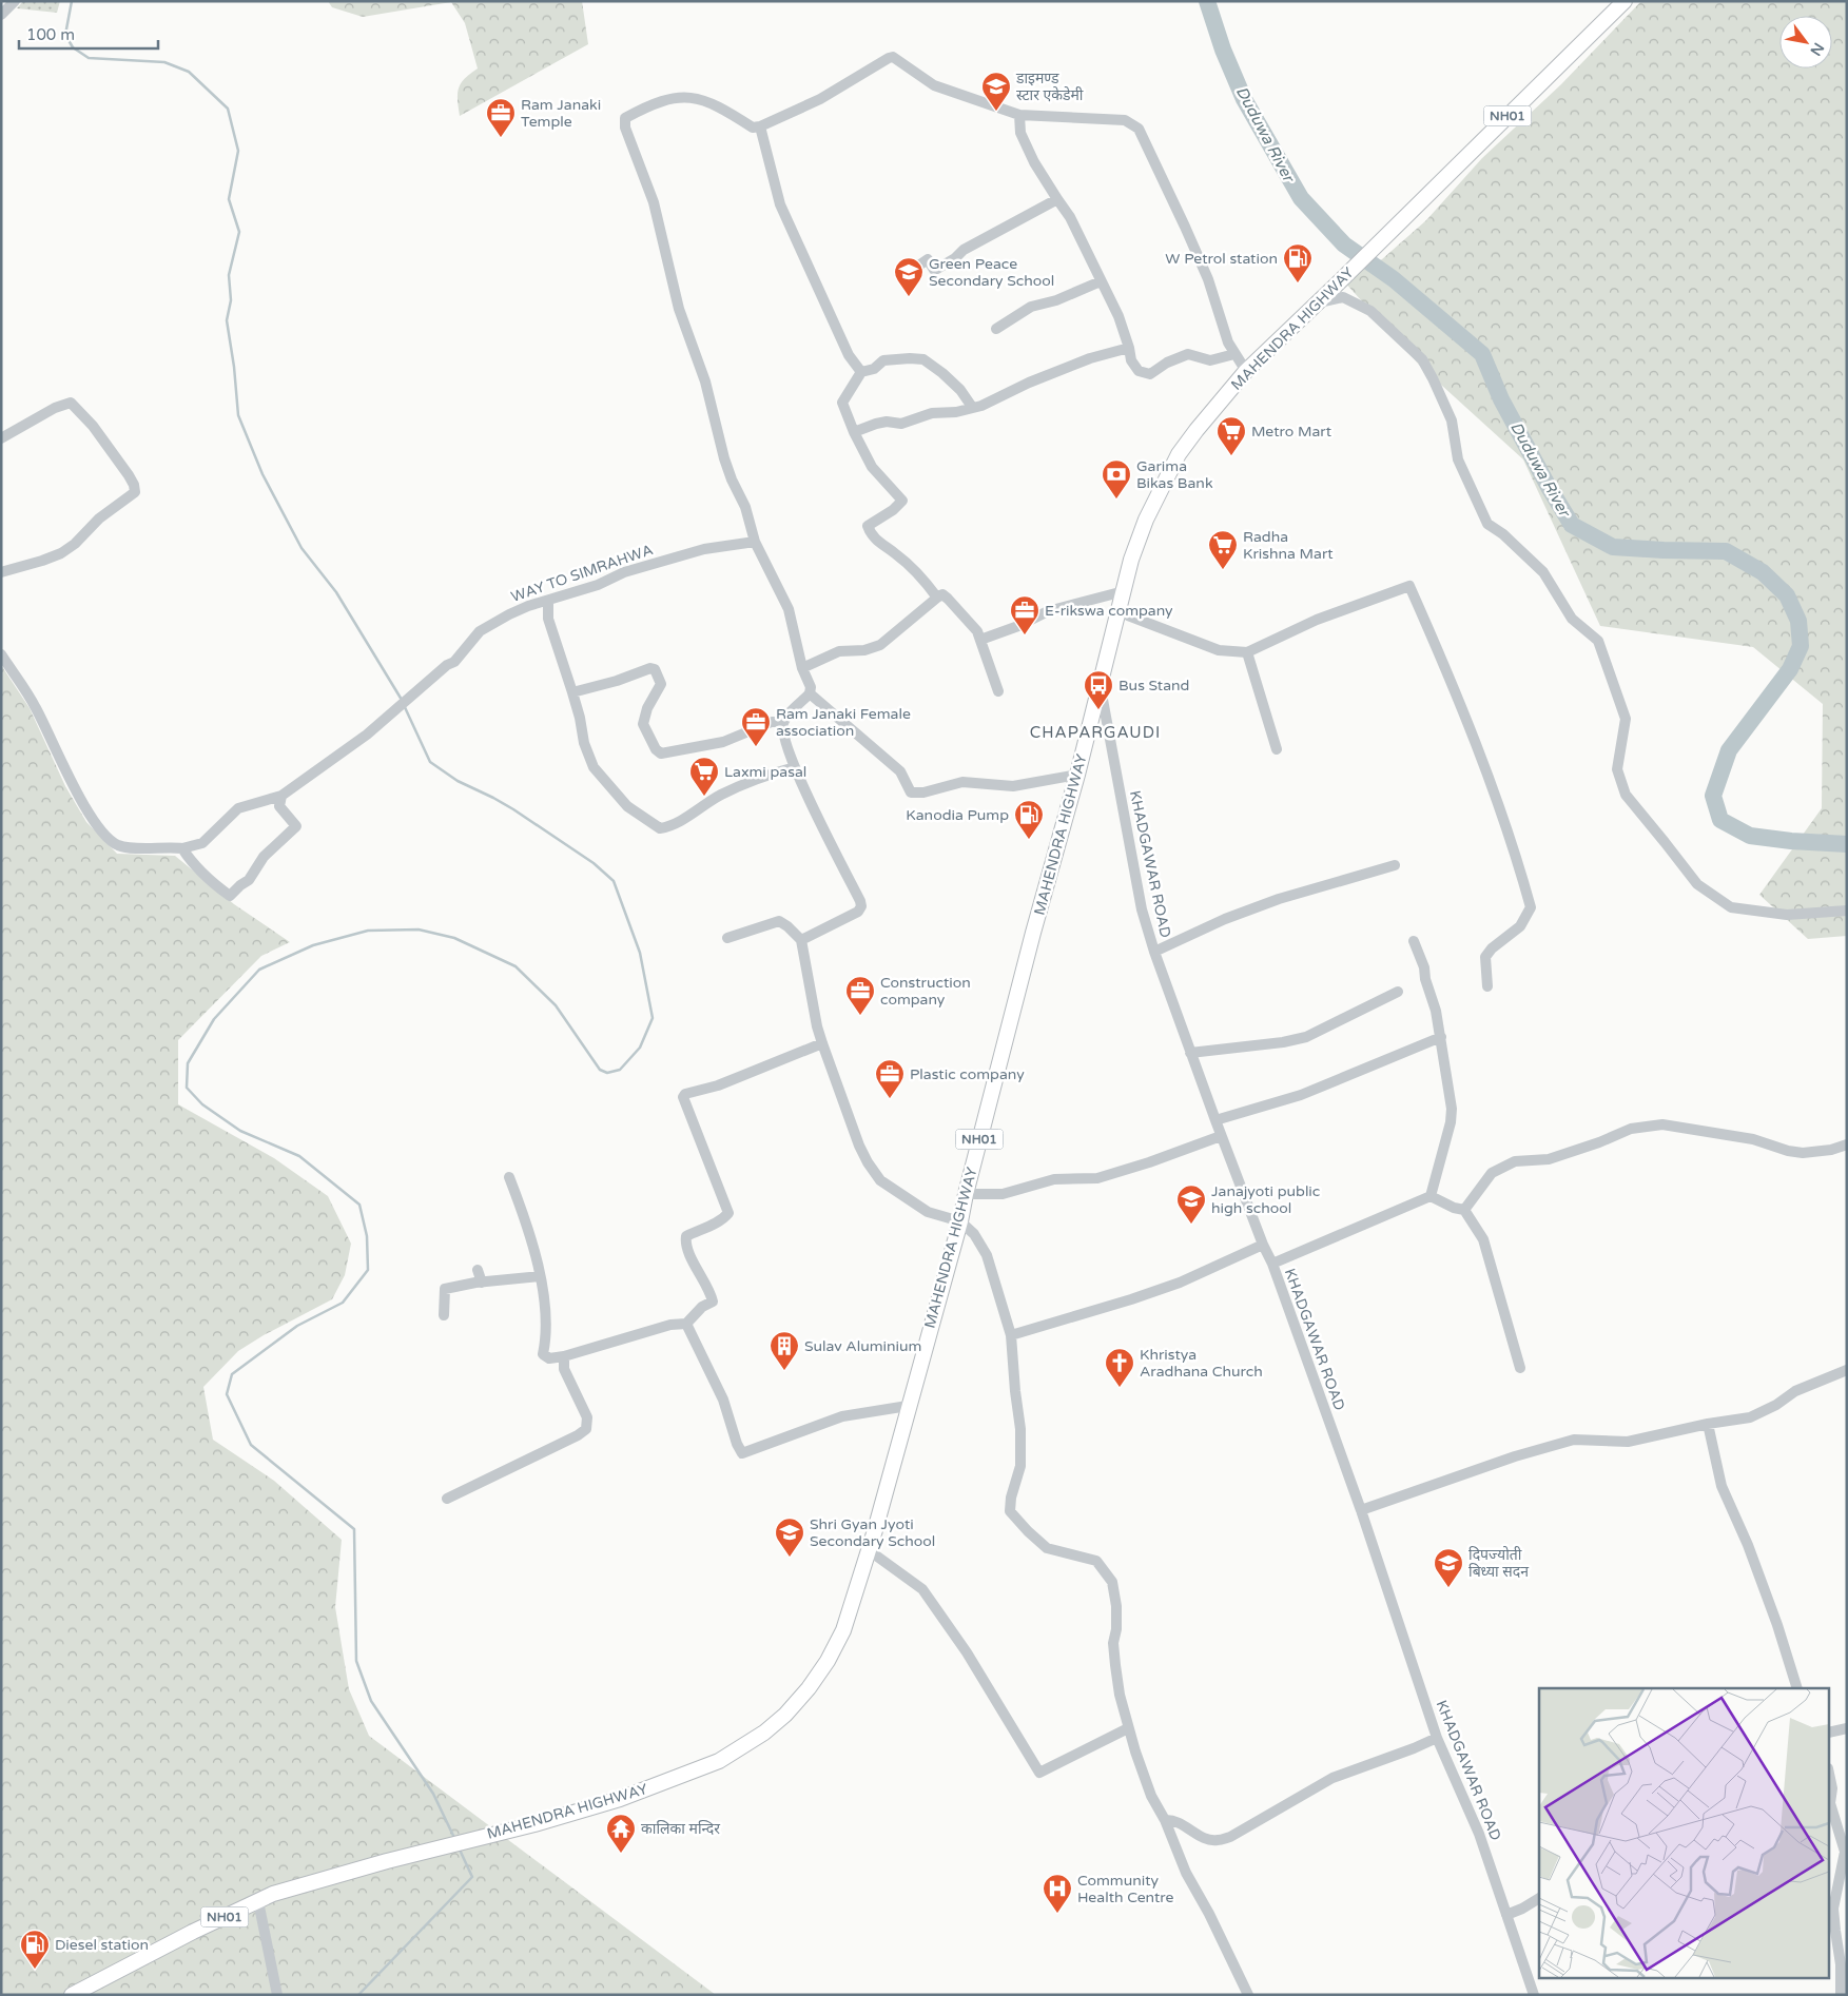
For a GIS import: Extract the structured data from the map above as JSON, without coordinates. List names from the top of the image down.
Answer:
{
  "streets": {
    "highway": ["NH01", "MAHENDRA HIGHWAY"],
    "street": ["WAY TO SIMRAHWA", "KHADGAWAR ROAD"]
  },
  "crossings": [
    ["MAHENDRA HIGHWAY", "KHADGAWAR ROAD"]
  ],
  "districts": ["CHAPARGAUDI"],
  "water": ["Duduwa River"],
  "places": {
    "school or university": [
      "डाइमण्ड स्टार एकेडेमी",
      "Green Peace Secondary School",
      "Janajyoti public high school",
      "Shri Gyan Jyoti Secondary School",
      "दिपज्योती बिध्या सदन"
    ],
    "office": [
      "Ram Janaki Temple",
      "E-rikswa company",
      "Ram Janaki Female association",
      "Construction company",
      "Plastic company"
    ],
    "fuel station": ["W Petrol station", "Kanodia Pump", "Diesel station"],
    "supermarket": ["Metro Mart", "Radha Krishna Mart", "Laxmi pasal"],
    "bank": ["Garima Bikas Bank"],
    "bus stop": ["Bus Stand"],
    "building": ["Sulav Aluminium"],
    "church": ["Khristya Aradhana Church"],
    "temple": ["कालिका मन्दिर"],
    "hospital": ["Community Health Centre"]
  },
  "scale_bar": "100 m",
  "north": "bottom right"
}
